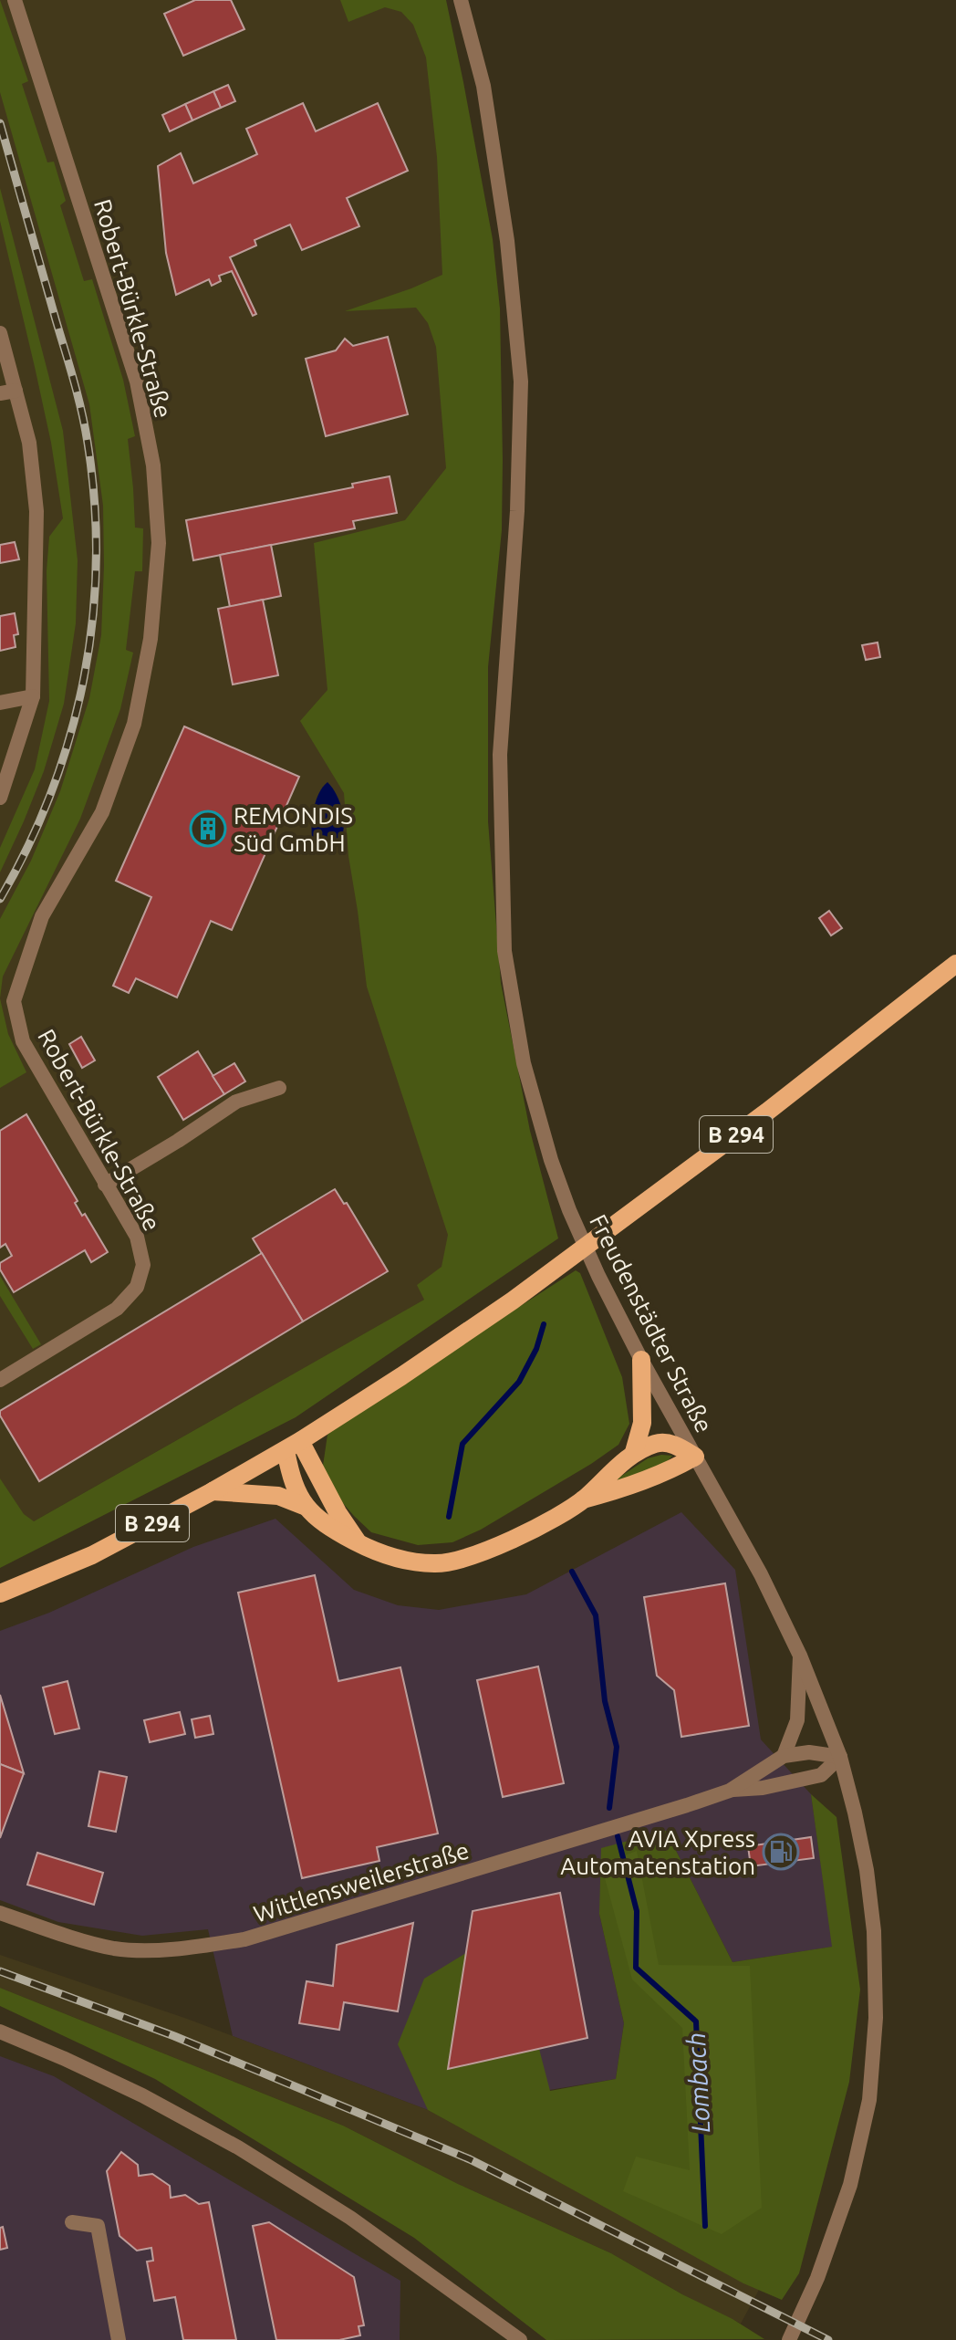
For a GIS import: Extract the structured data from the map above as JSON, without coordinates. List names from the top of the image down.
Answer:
{
  "streets": {
    "main road": ["B 294"],
    "street": ["Robert-Bürkle-Straße", "Freudenstädter Straße", "Wittlensweilerstraße"]
  },
  "crossings": [
    ["Freudenstädter Straße", "Wittlensweilerstraße"]
  ],
  "water": ["Lombach"],
  "places": {
    "building": ["REMONDIS Süd GmbH"],
    "fuel station": ["AVIA Xpress Automatenstation"]
  }
}
